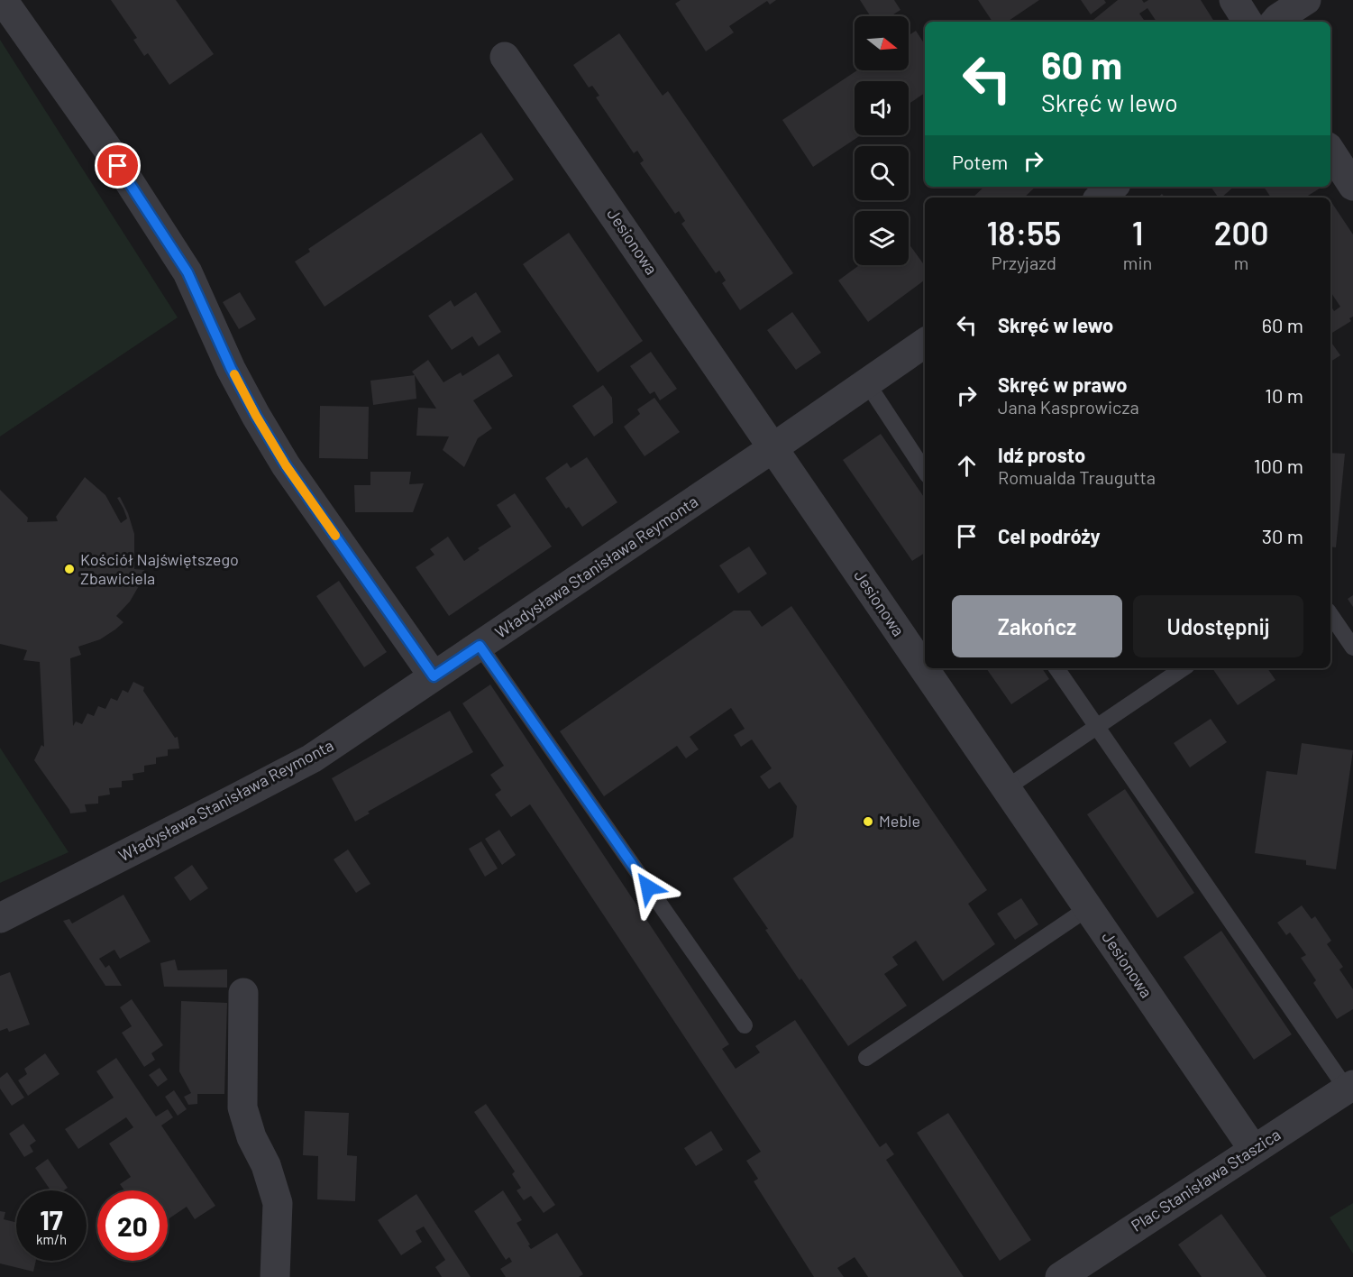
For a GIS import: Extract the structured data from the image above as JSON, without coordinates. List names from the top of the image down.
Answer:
{
  "streets": {
    "street": ["Jesionowa", "Władysława Stanisława Reymonta", "Plac Stanisława Staszica"]
  },
  "crossings": [
    ["Jesionowa", "Władysława Stanisława Reymonta"],
    ["Jesionowa", "Plac Stanisława Staszica"]
  ],
  "places": ["Kościół Najświętszego Zbawiciela", "Meble"],
  "north": "right",
  "page": {
    "turn": ["60 m", "Skręć w lewo"],
    "then": "Potem",
    "eta": [
      "18:55",
      "Przyjazd",
      "1",
      "min",
      "200",
      "m"
    ],
    "list": [
      {
        "name": "Skręć w lewo",
        "value": "60 m"
      },
      {
        "name": "Skręć w prawo",
        "note": "Jana Kasprowicza",
        "value": "10 m"
      },
      {
        "name": "Idź prosto",
        "note": "Romualda Traugutta",
        "value": "100 m"
      },
      {
        "name": "Cel podróży",
        "value": "30 m"
      }
    ],
    "buttons": ["Zakończ", "Udostępnij"],
    "speed": "17 km/h",
    "limit": "20"
  }
}
